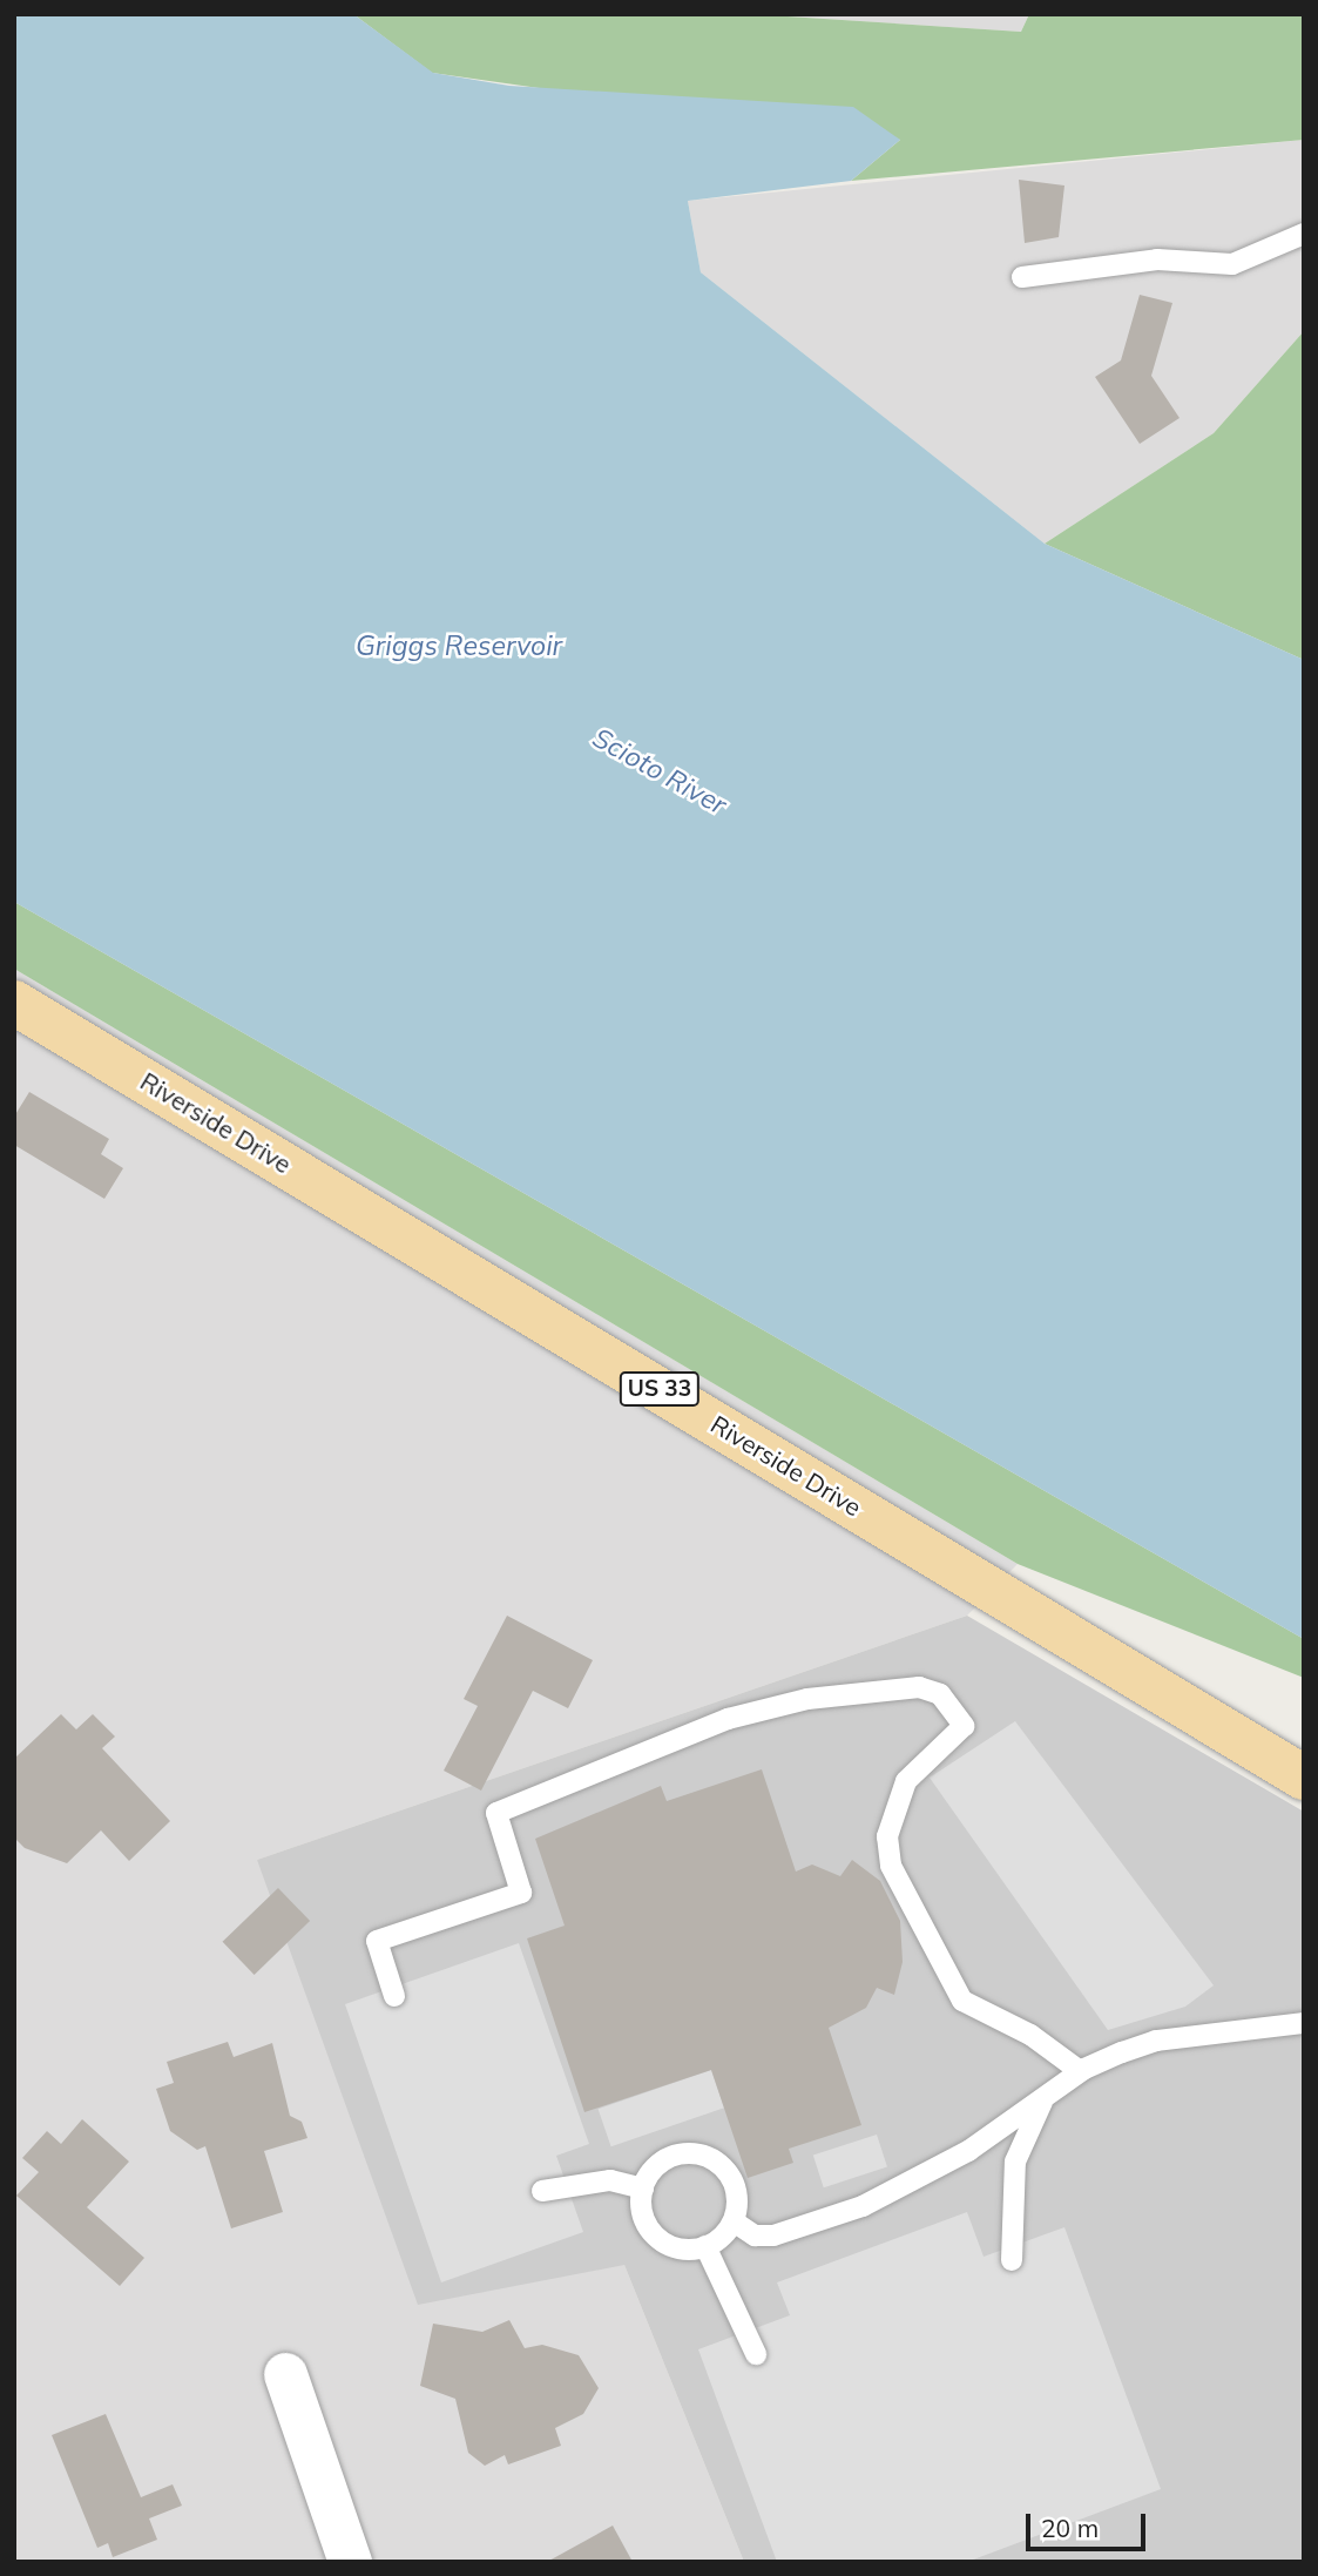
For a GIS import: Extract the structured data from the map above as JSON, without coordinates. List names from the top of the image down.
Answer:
{
  "streets": {
    "main road": ["Riverside Drive", "US 33"]
  },
  "water": ["Griggs Reservoir", "Scioto River"],
  "scale_bar": "20 m"
}
